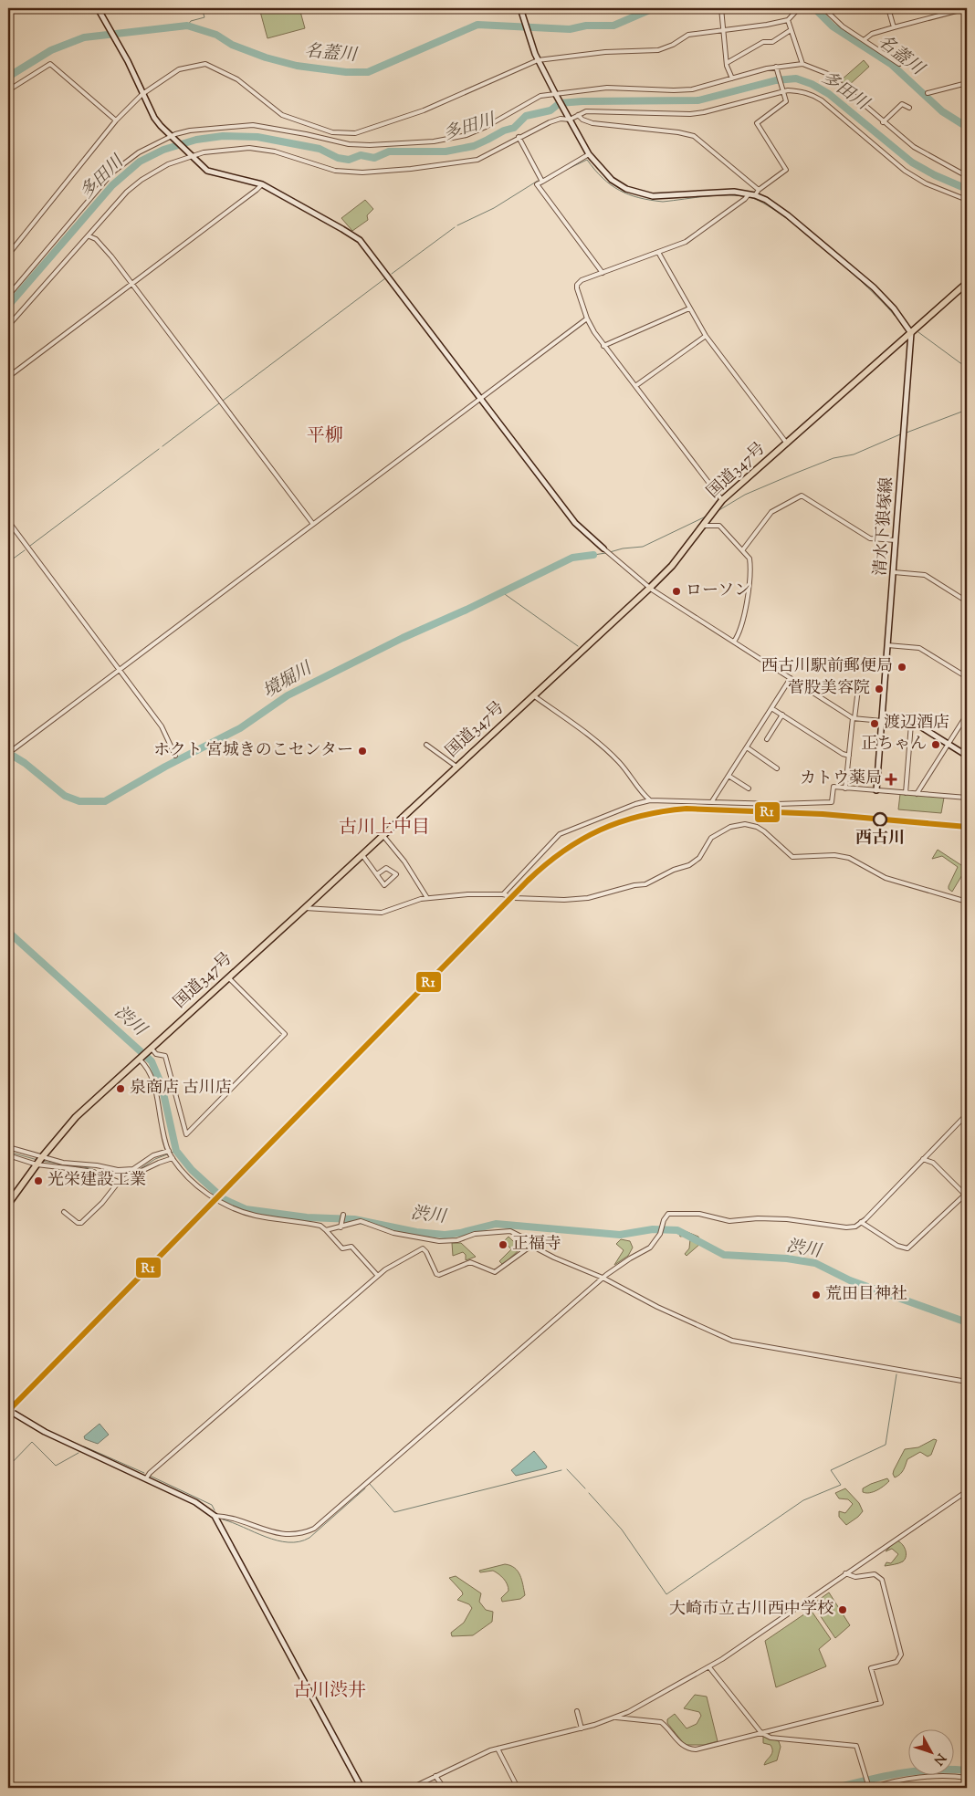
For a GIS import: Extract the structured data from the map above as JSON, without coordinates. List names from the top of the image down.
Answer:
{
  "streets": {
    "highway": ["国道347号"],
    "street": ["清水下狼塚線"]
  },
  "crossings": [
    ["国道347号", "清水下狼塚線"]
  ],
  "districts": ["平柳", "古川上中目", "古川渋井"],
  "water": [
    "名蓋川",
    "多田川",
    "境堀川",
    "渋川"
  ],
  "places": {
    "other": [
      "ローソン",
      "西古川駅前郵便局",
      "菅股美容院",
      "渡辺酒店",
      "正ちゃん",
      "ホクト 宮城きのこセンター",
      "西古川",
      "泉商店 古川店",
      "光栄建設工業",
      "正福寺",
      "荒田目神社",
      "大崎市立古川西中学校"
    ],
    "health": ["カトウ薬局"]
  },
  "lines": ["transit line R1"],
  "north": "bottom right"
}
